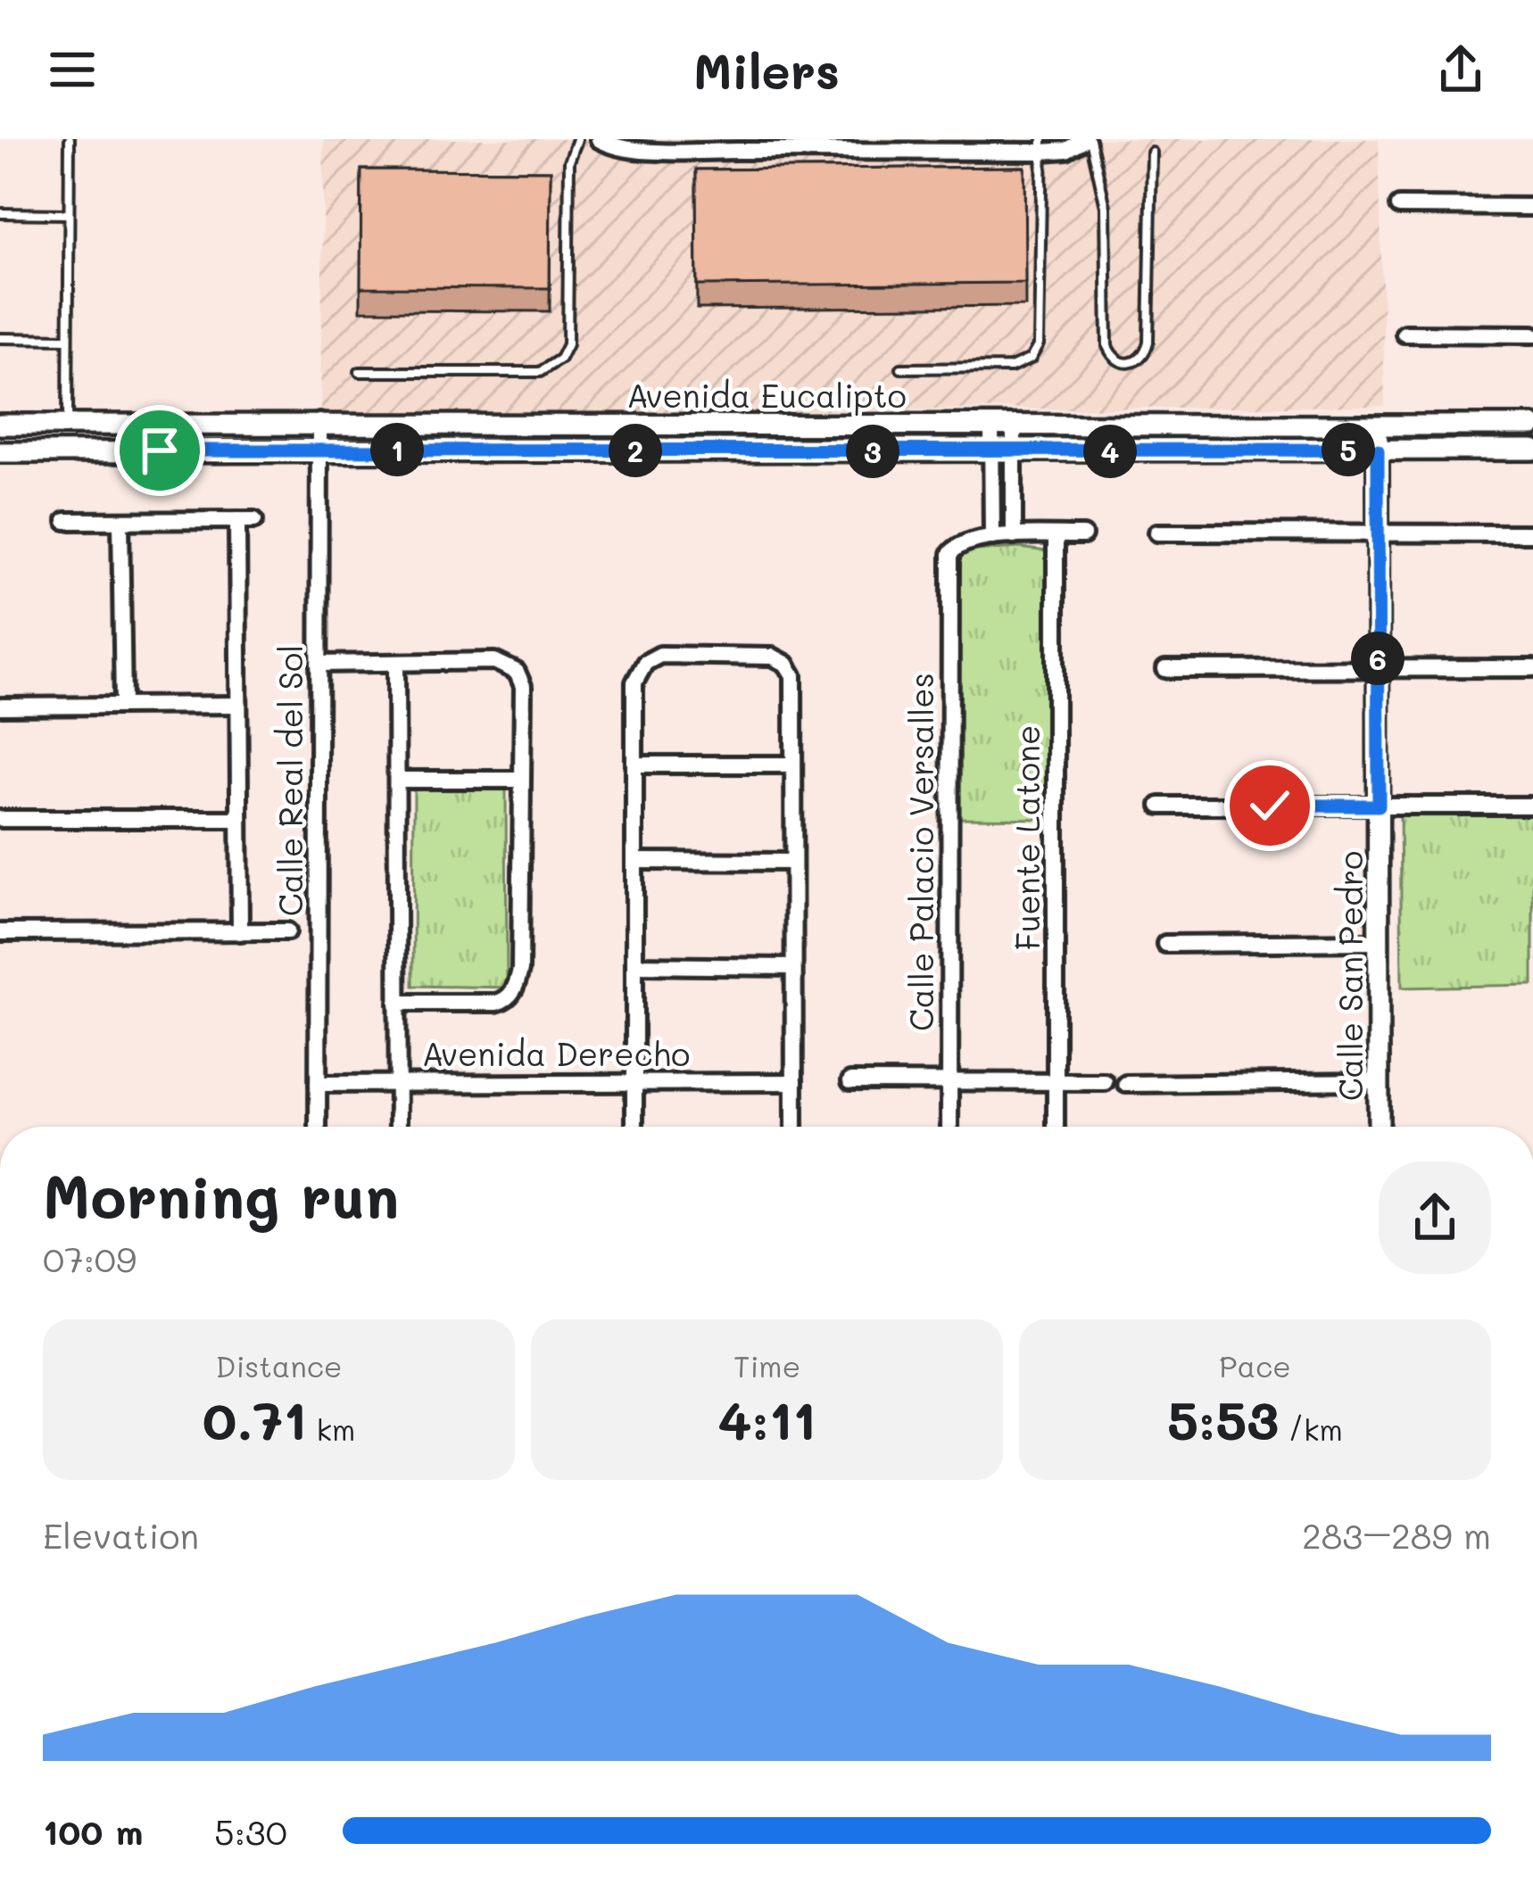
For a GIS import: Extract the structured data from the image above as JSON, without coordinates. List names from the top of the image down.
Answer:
{
  "streets": {
    "street": [
      "Avenida Eucalipto",
      "Calle Real del Sol",
      "Fuente Latone",
      "Calle Palacio Versalles",
      "Calle San Pedro",
      "Avenida Derecho"
    ]
  },
  "crossings": [
    ["Avenida Eucalipto", "Calle Real del Sol"],
    ["Avenida Eucalipto", "Calle San Pedro"],
    ["Calle Real del Sol", "Avenida Derecho"]
  ],
  "page": {
    "header": "Milers",
    "pins": [
      "1",
      "5",
      "2",
      "3",
      "4",
      "6"
    ],
    "heading": ["Morning run", "07:09"],
    "stats": [
      ["Distance", "0.71 km"],
      ["Time", "4:11"],
      ["Pace", "5:53 /km"]
    ],
    "chart": ["Elevation", "283–289 m"],
    "list": [
      {
        "name": "100 m",
        "note": "5:30"
      }
    ]
  }
}
